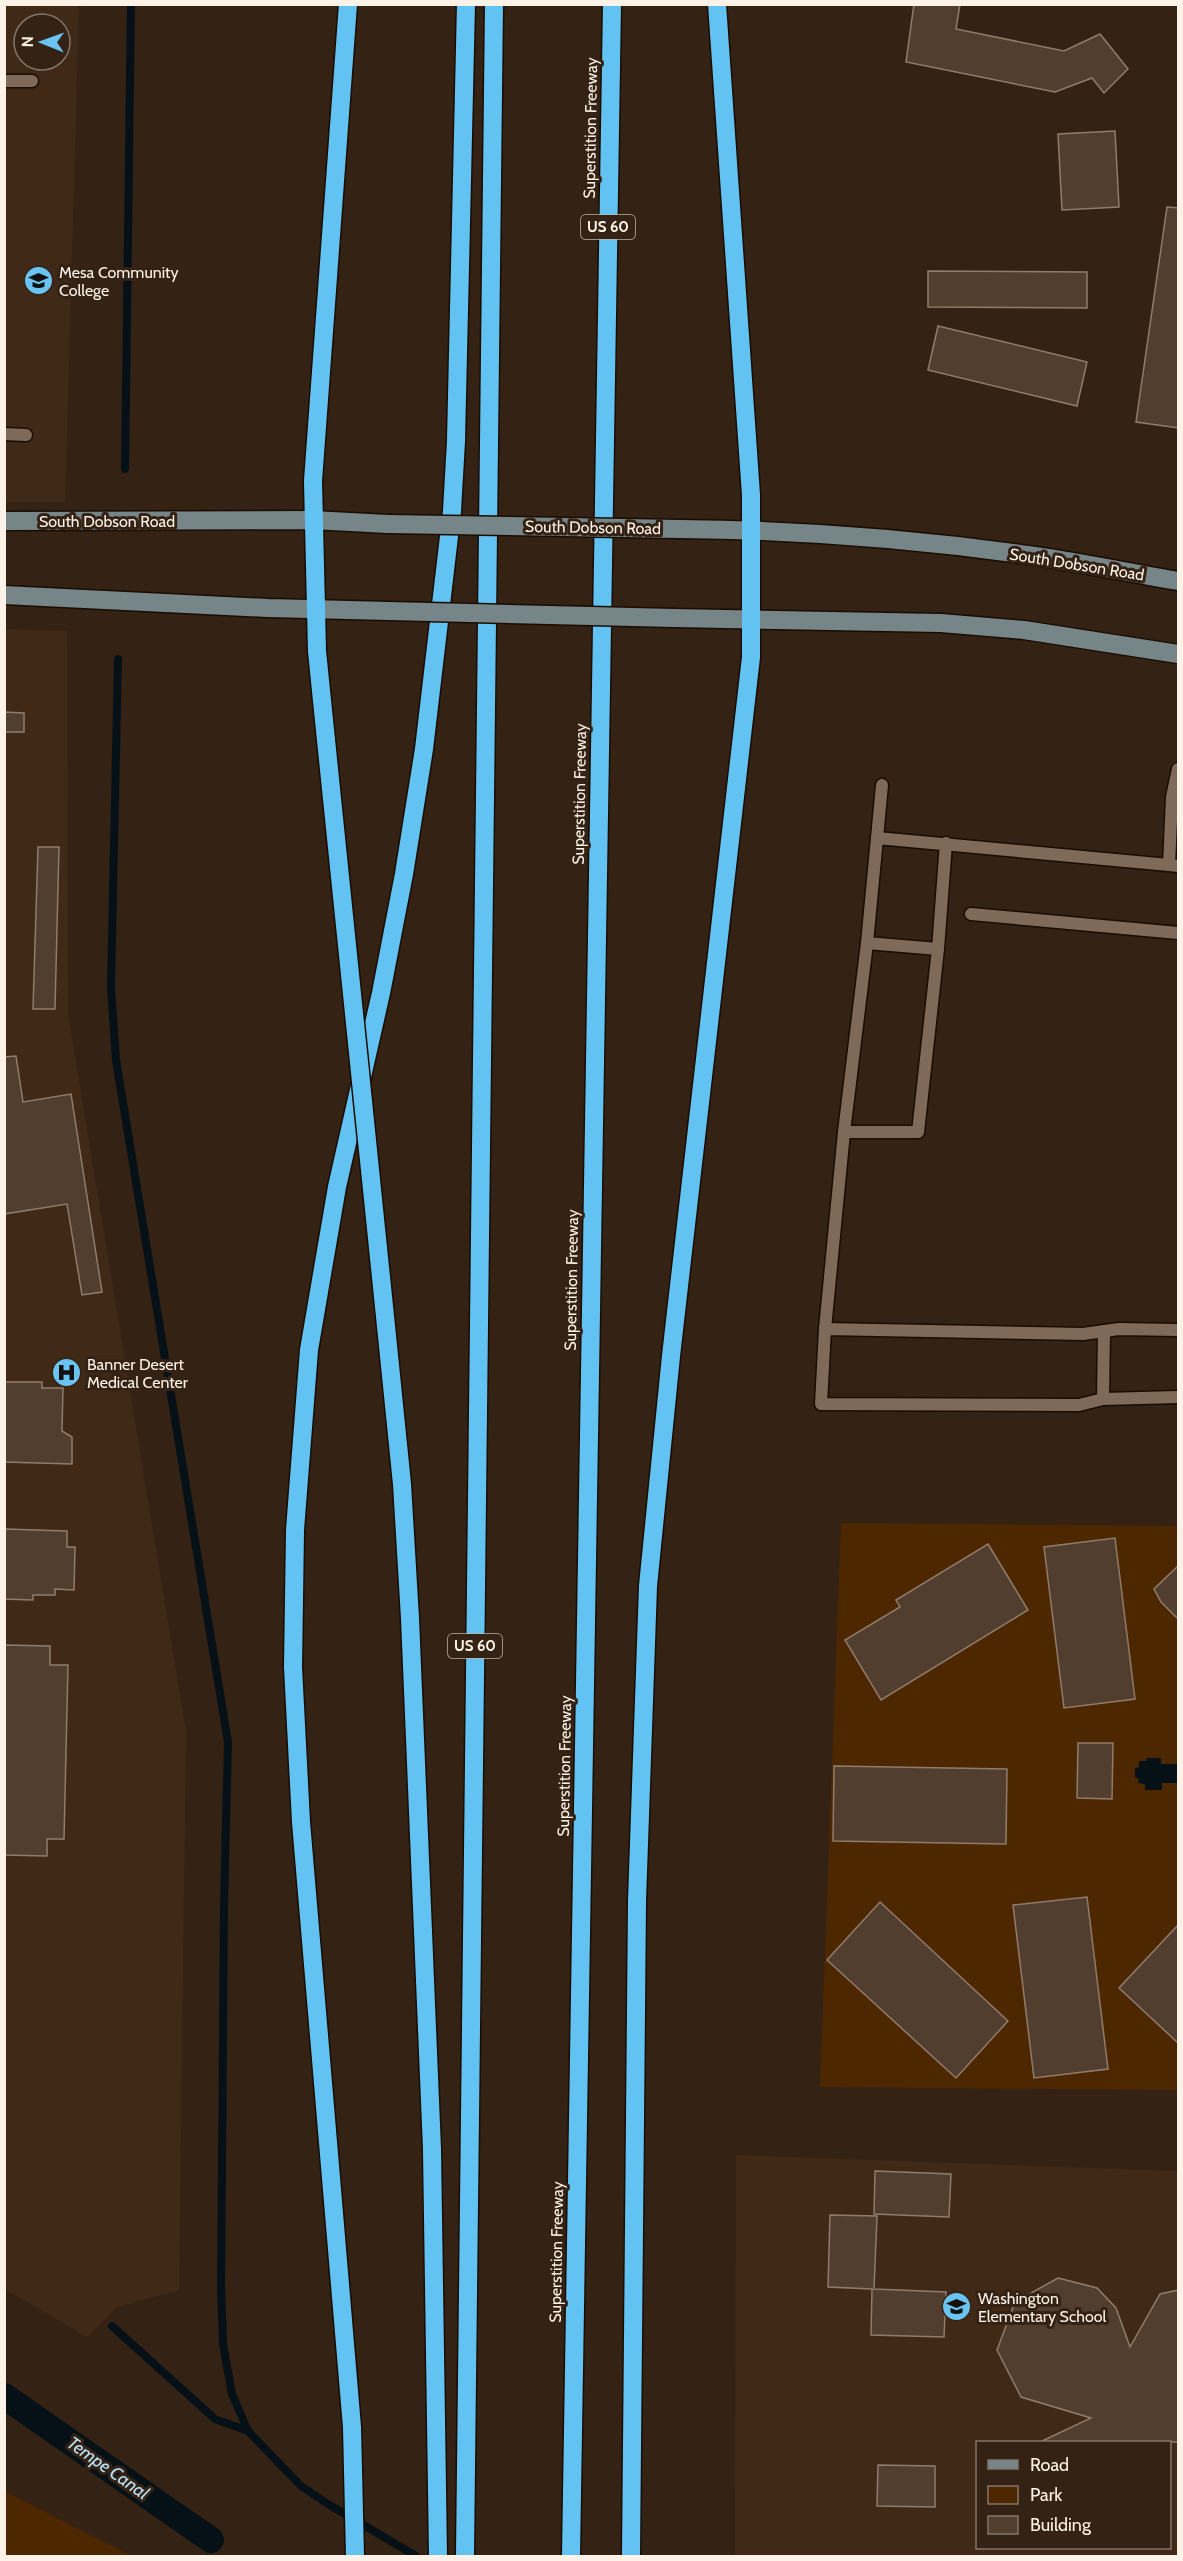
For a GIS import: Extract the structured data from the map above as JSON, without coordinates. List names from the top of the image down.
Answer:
{
  "streets": {
    "highway": ["Superstition Freeway", "US 60"],
    "main road": ["South Dobson Road"]
  },
  "water": ["Tempe Canal"],
  "places": {
    "school or university": ["Mesa Community College", "Washington Elementary School"],
    "hospital": ["Banner Desert Medical Center"]
  },
  "legend": ["Road", "Park", "Building"],
  "north": "left"
}
